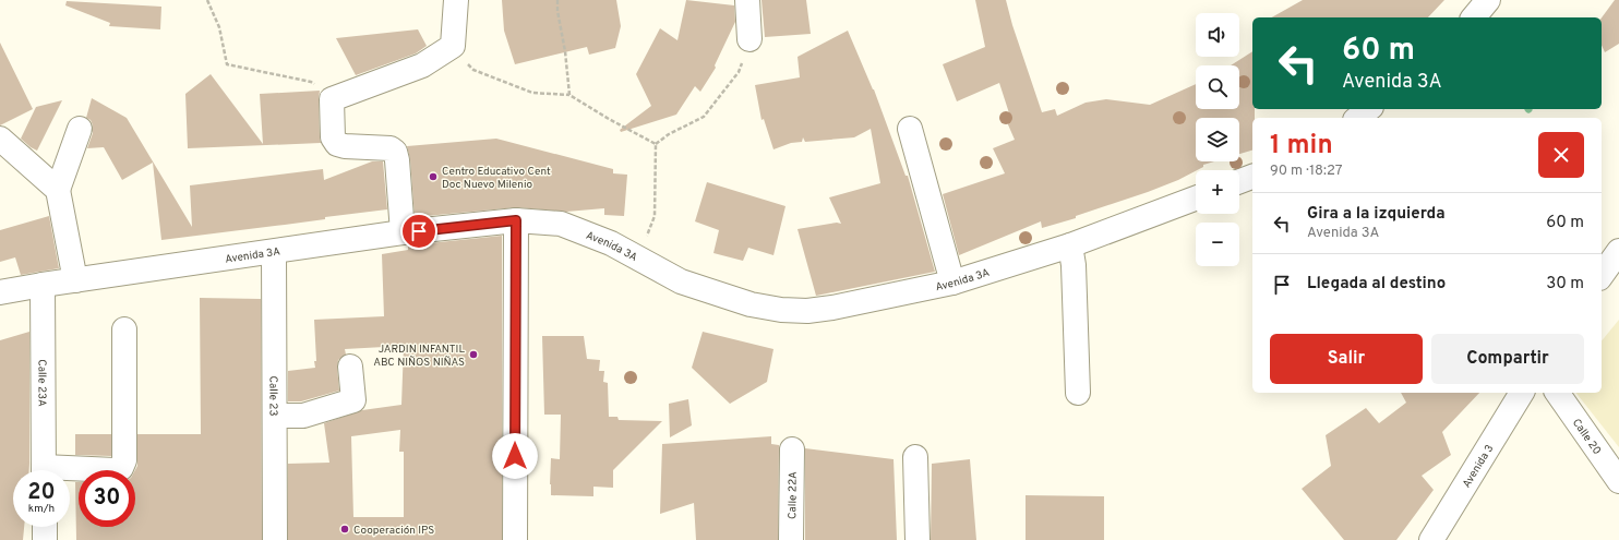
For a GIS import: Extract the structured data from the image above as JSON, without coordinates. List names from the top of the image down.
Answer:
{
  "streets": {
    "street": [
      "Avenida 3A",
      "Calle 23A",
      "Calle 23",
      "Calle 20",
      "Avenida 3",
      "Calle 22A"
    ]
  },
  "crossings": [
    ["Avenida 3A", "Calle 23A"],
    ["Avenida 3A", "Calle 23"]
  ],
  "places": ["Centro Educativo Cent Doc Nuevo Milenio", "JARDIN INFANTIL ABC NIÑOS NIÑAS", "Cooperación IPS"],
  "page": {
    "map_buttons": ["+", "−"],
    "turn": ["60 m", "Avenida 3A"],
    "heading": ["1 min", "90 m · 18:27"],
    "list": [
      {
        "name": "Gira a la izquierda",
        "note": "Avenida 3A",
        "value": "60 m"
      },
      {
        "name": "Llegada al destino",
        "value": "30 m"
      }
    ],
    "buttons": ["Salir", "Compartir"],
    "speed": "20 km/h",
    "limit": "30"
  }
}
